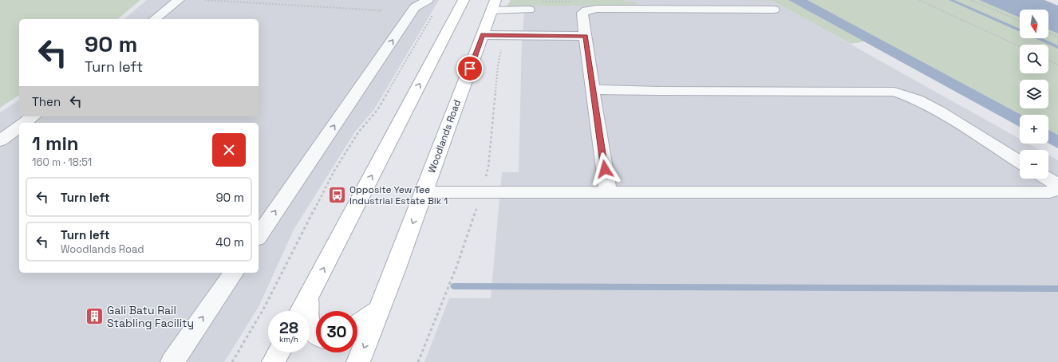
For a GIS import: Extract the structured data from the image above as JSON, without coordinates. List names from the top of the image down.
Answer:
{
  "streets": {
    "main road": ["Woodlands Road"]
  },
  "places": {
    "bus stop": ["Opposite Yew Tee Industrial Estate Blk 1"],
    "building": ["Gali Batu Rail Stabling Facility"]
  },
  "north": "bottom",
  "page": {
    "map_buttons": ["+", "−"],
    "turn": ["90 m", "Turn left"],
    "then": "Then",
    "heading": ["1 min", "160 m · 18:51"],
    "list": [
      {
        "name": "Turn left",
        "value": "90 m"
      },
      {
        "name": "Turn left",
        "note": "Woodlands Road",
        "value": "40 m"
      }
    ],
    "speed": "28 km/h",
    "limit": "30"
  }
}
